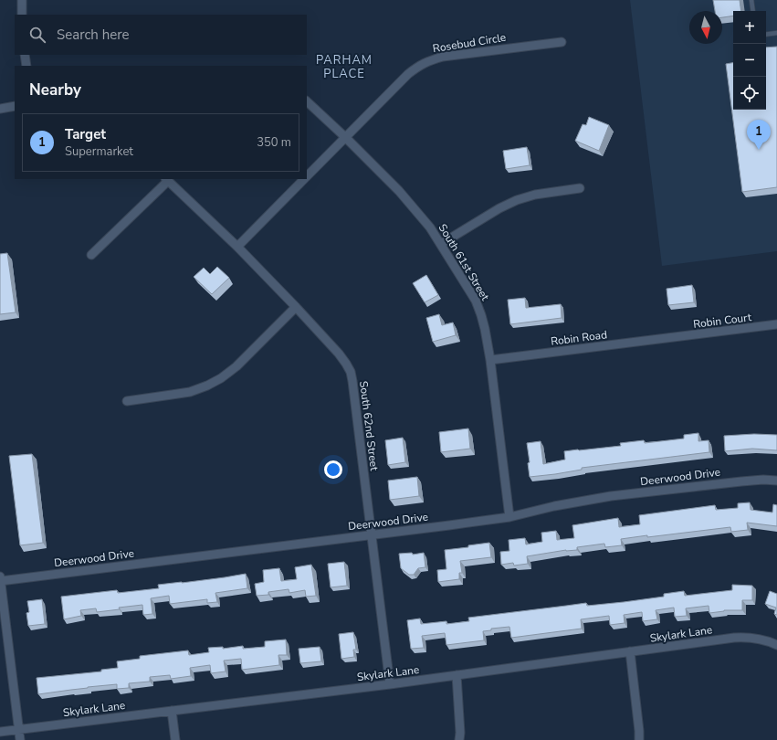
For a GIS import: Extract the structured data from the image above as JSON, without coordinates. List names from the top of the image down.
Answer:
{
  "streets": {
    "street": [
      "Rosebud Circle",
      "South 61st Street",
      "Robin Court",
      "Robin Road",
      "South 62nd Street",
      "Deerwood Drive",
      "Skylark Lane"
    ]
  },
  "crossings": [
    ["Rosebud Circle", "South 61st Street"],
    ["Rosebud Circle", "South 62nd Street"],
    ["South 61st Street", "Robin Road"],
    ["South 61st Street", "Deerwood Drive"],
    ["Robin Court", "Robin Road"],
    ["South 62nd Street", "Deerwood Drive"],
    ["South 62nd Street", "Skylark Lane"]
  ],
  "districts": ["PARHAM PLACE"],
  "north": "bottom",
  "page": {
    "map_buttons": ["+", "−"],
    "search": "Search here",
    "heading": "Nearby",
    "list": [
      {
        "mark": "1",
        "name": "Target",
        "note": "Supermarket",
        "value": "350 m"
      }
    ],
    "pins": "1"
  }
}
